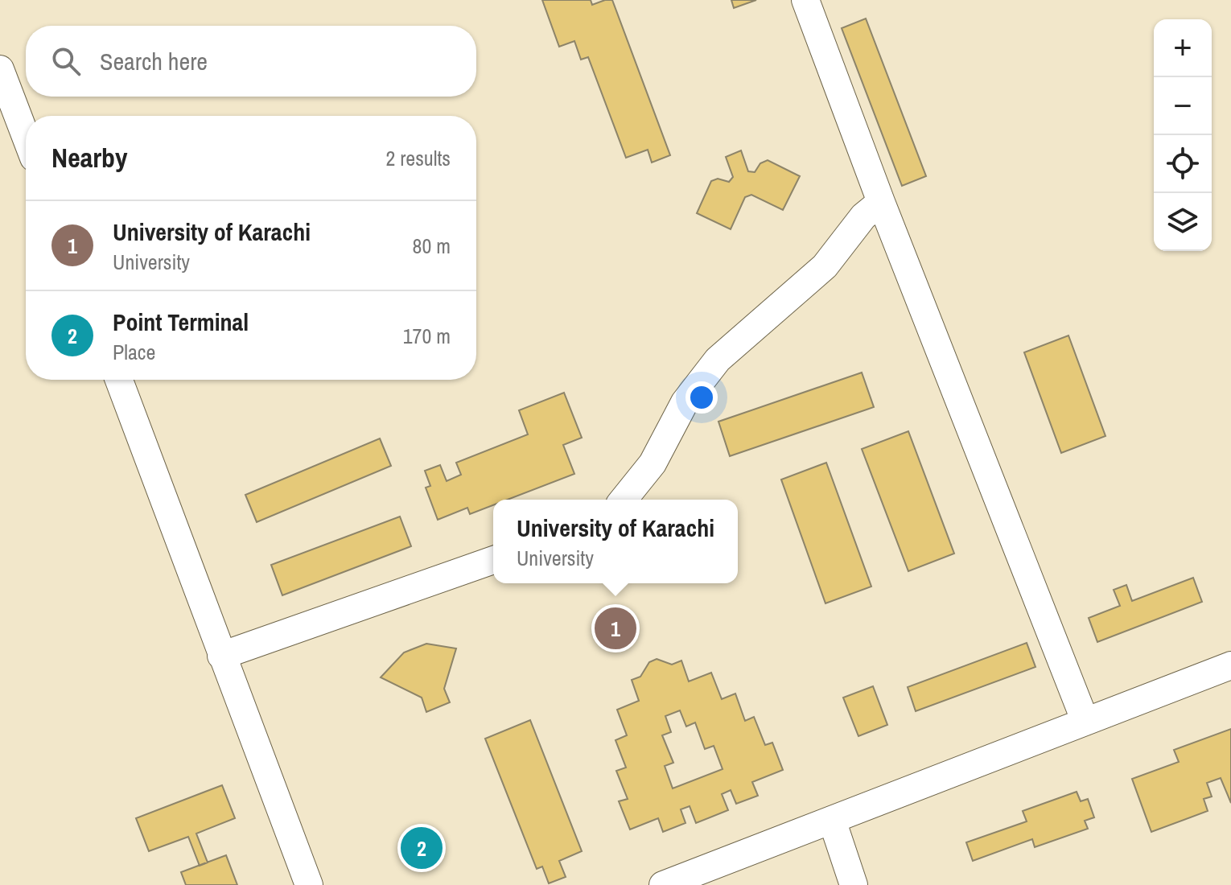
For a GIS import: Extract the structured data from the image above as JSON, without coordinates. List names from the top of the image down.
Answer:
{
  "page": {
    "map_buttons": ["+", "−"],
    "search": "Search here",
    "heading": ["Nearby", "2 results"],
    "list": [
      {
        "mark": "1",
        "name": "University of Karachi",
        "note": "University",
        "value": "80 m"
      },
      {
        "mark": "2",
        "name": "Point Terminal",
        "note": "Place",
        "value": "170 m"
      }
    ],
    "popup": ["University of Karachi", "University"],
    "pins": ["1", "2"]
  }
}
